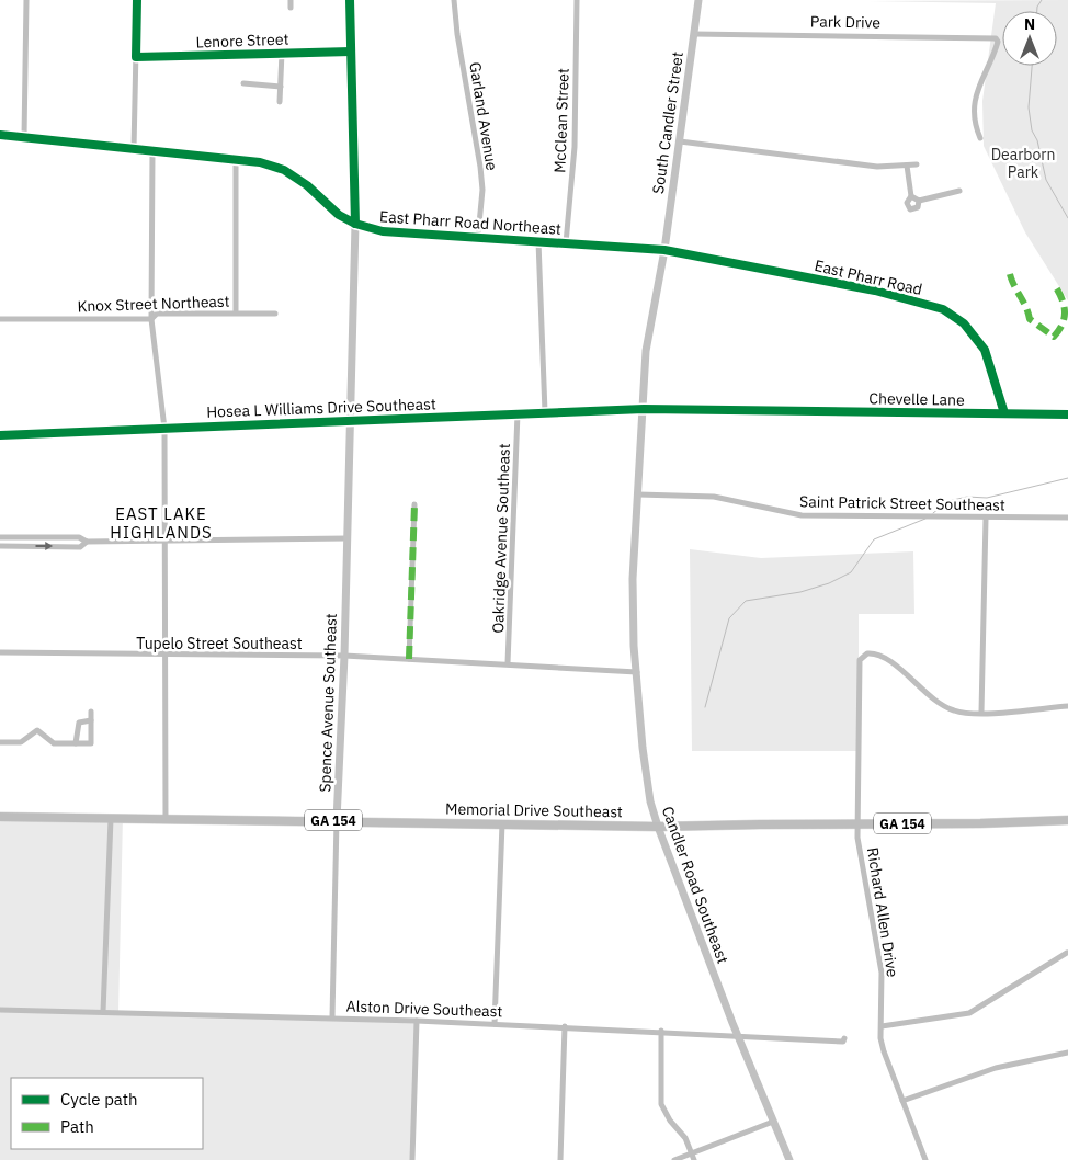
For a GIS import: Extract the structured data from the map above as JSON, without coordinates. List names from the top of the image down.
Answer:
{
  "streets": {
    "main road": ["Memorial Drive Southeast", "GA 154"],
    "street": [
      "Park Drive",
      "Lenore Street",
      "Garland Avenue",
      "McClean Street",
      "South Candler Street",
      "East Pharr Road Northeast",
      "East Pharr Road",
      "Knox Street Northeast",
      "Chevelle Lane",
      "Hosea L Williams Drive Southeast",
      "Saint Patrick Street Southeast",
      "Oakridge Avenue Southeast",
      "Tupelo Street Southeast",
      "Spence Avenue Southeast",
      "Candler Road Southeast",
      "Richard Allen Drive",
      "Alston Drive Southeast"
    ]
  },
  "crossings": [
    ["Park Drive", "South Candler Street"],
    ["Lenore Street", "Spence Avenue Southeast"],
    ["Garland Avenue", "East Pharr Road Northeast"],
    ["McClean Street", "East Pharr Road Northeast"],
    ["South Candler Street", "East Pharr Road Northeast"],
    ["South Candler Street", "East Pharr Road"],
    ["South Candler Street", "Chevelle Lane"],
    ["South Candler Street", "Hosea L Williams Drive Southeast"],
    ["South Candler Street", "Candler Road Southeast"],
    ["East Pharr Road Northeast", "East Pharr Road"],
    ["East Pharr Road Northeast", "Spence Avenue Southeast"],
    ["East Pharr Road", "Chevelle Lane"],
    ["Chevelle Lane", "Hosea L Williams Drive Southeast"],
    ["Chevelle Lane", "Candler Road Southeast"],
    ["Hosea L Williams Drive Southeast", "Oakridge Avenue Southeast"],
    ["Hosea L Williams Drive Southeast", "Spence Avenue Southeast"],
    ["Hosea L Williams Drive Southeast", "Candler Road Southeast"],
    ["Saint Patrick Street Southeast", "Candler Road Southeast"],
    ["Oakridge Avenue Southeast", "Tupelo Street Southeast"],
    ["Tupelo Street Southeast", "Spence Avenue Southeast"],
    ["Tupelo Street Southeast", "Candler Road Southeast"],
    ["Spence Avenue Southeast", "Memorial Drive Southeast"],
    ["Spence Avenue Southeast", "Alston Drive Southeast"],
    ["Memorial Drive Southeast", "Candler Road Southeast"],
    ["Memorial Drive Southeast", "Richard Allen Drive"],
    ["Candler Road Southeast", "Alston Drive Southeast"]
  ],
  "districts": ["EAST LAKE HIGHLANDS"],
  "parks": ["Dearborn Park"],
  "legend": ["Cycle path", "Path"],
  "north": "top"
}
